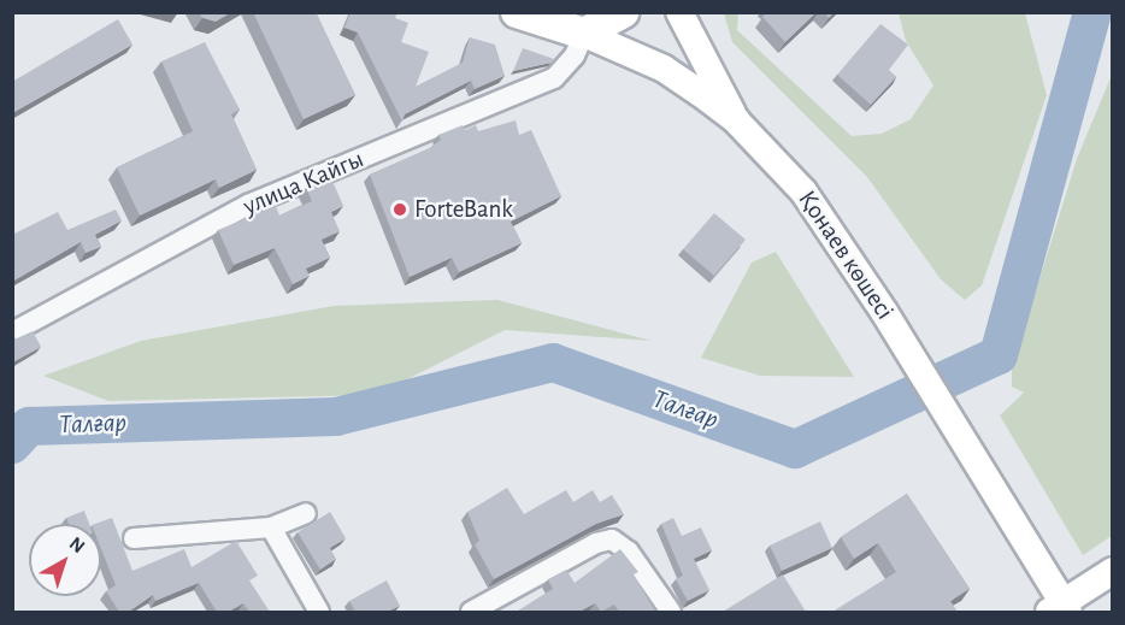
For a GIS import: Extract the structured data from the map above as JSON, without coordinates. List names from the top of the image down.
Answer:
{
  "streets": {
    "main road": ["Қонаев көшесі"],
    "street": ["улица Кайгы"]
  },
  "crossings": [
    ["улица Кайгы", "Қонаев көшесі"]
  ],
  "water": ["Талғар"],
  "places": ["ForteBank"],
  "north": "top right"
}
